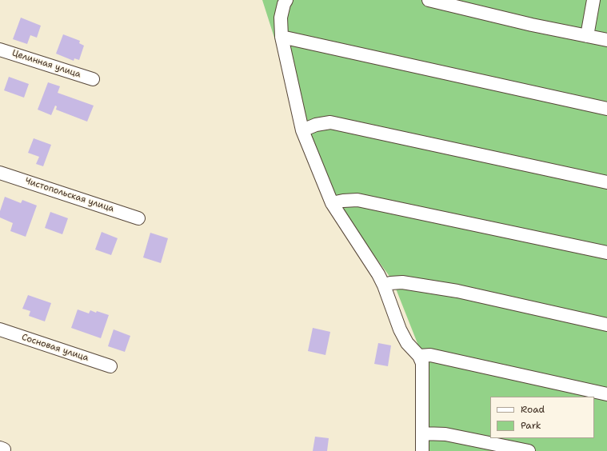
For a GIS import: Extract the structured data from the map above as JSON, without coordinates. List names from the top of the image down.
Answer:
{
  "streets": {
    "street": ["Целинная улица", "Чистопольская улица", "Сосновая улица"]
  },
  "legend": ["Road", "Park"]
}
